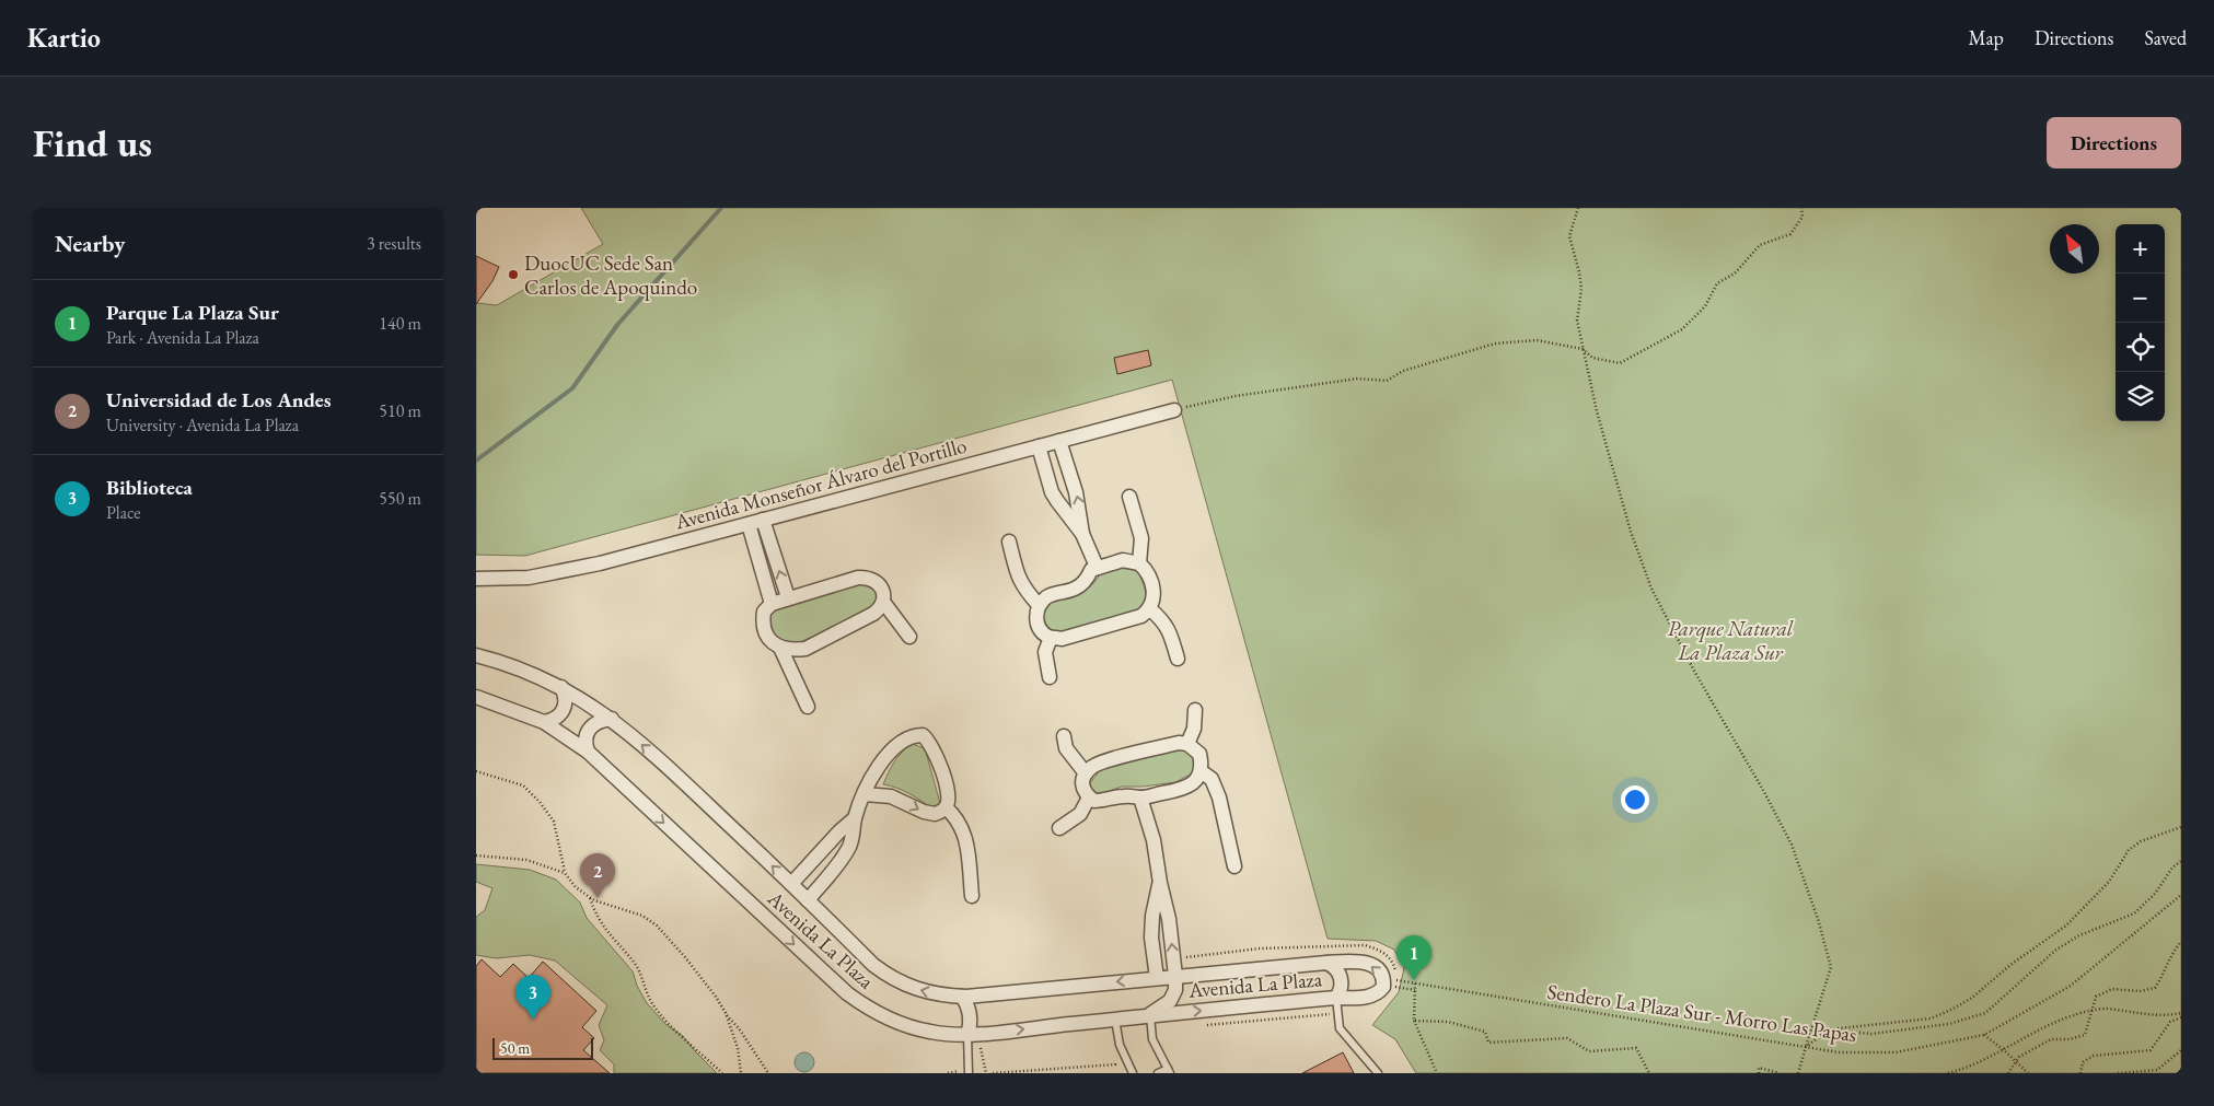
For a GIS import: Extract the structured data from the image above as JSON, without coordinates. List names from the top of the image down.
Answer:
{
  "streets": {
    "street": ["Avenida Monseñor Álvaro del Portillo", "Avenida La Plaza"],
    "path": ["Sendero La Plaza Sur - Morro Las Papas"]
  },
  "parks": ["Parque Natural La Plaza Sur"],
  "places": ["DuocUC Sede San Carlos de Apoquindo"],
  "scale_bar": "50 m",
  "north": "top left",
  "page": {
    "header": "Kartio",
    "nav": ["Map", "Directions", "Saved"],
    "buttons": "Directions",
    "title": "Find us",
    "heading": ["Nearby", "3 results"],
    "map_buttons": ["+", "−"],
    "list": [
      {
        "mark": "1",
        "name": "Parque La Plaza Sur",
        "note": "Park · Avenida La Plaza",
        "value": "140 m"
      },
      {
        "mark": "2",
        "name": "Universidad de Los Andes",
        "note": "University · Avenida La Plaza",
        "value": "510 m"
      },
      {
        "mark": "3",
        "name": "Biblioteca",
        "note": "Place",
        "value": "550 m"
      }
    ],
    "pins": ["2", "1", "3"],
    "scale": "50 m"
  }
}
